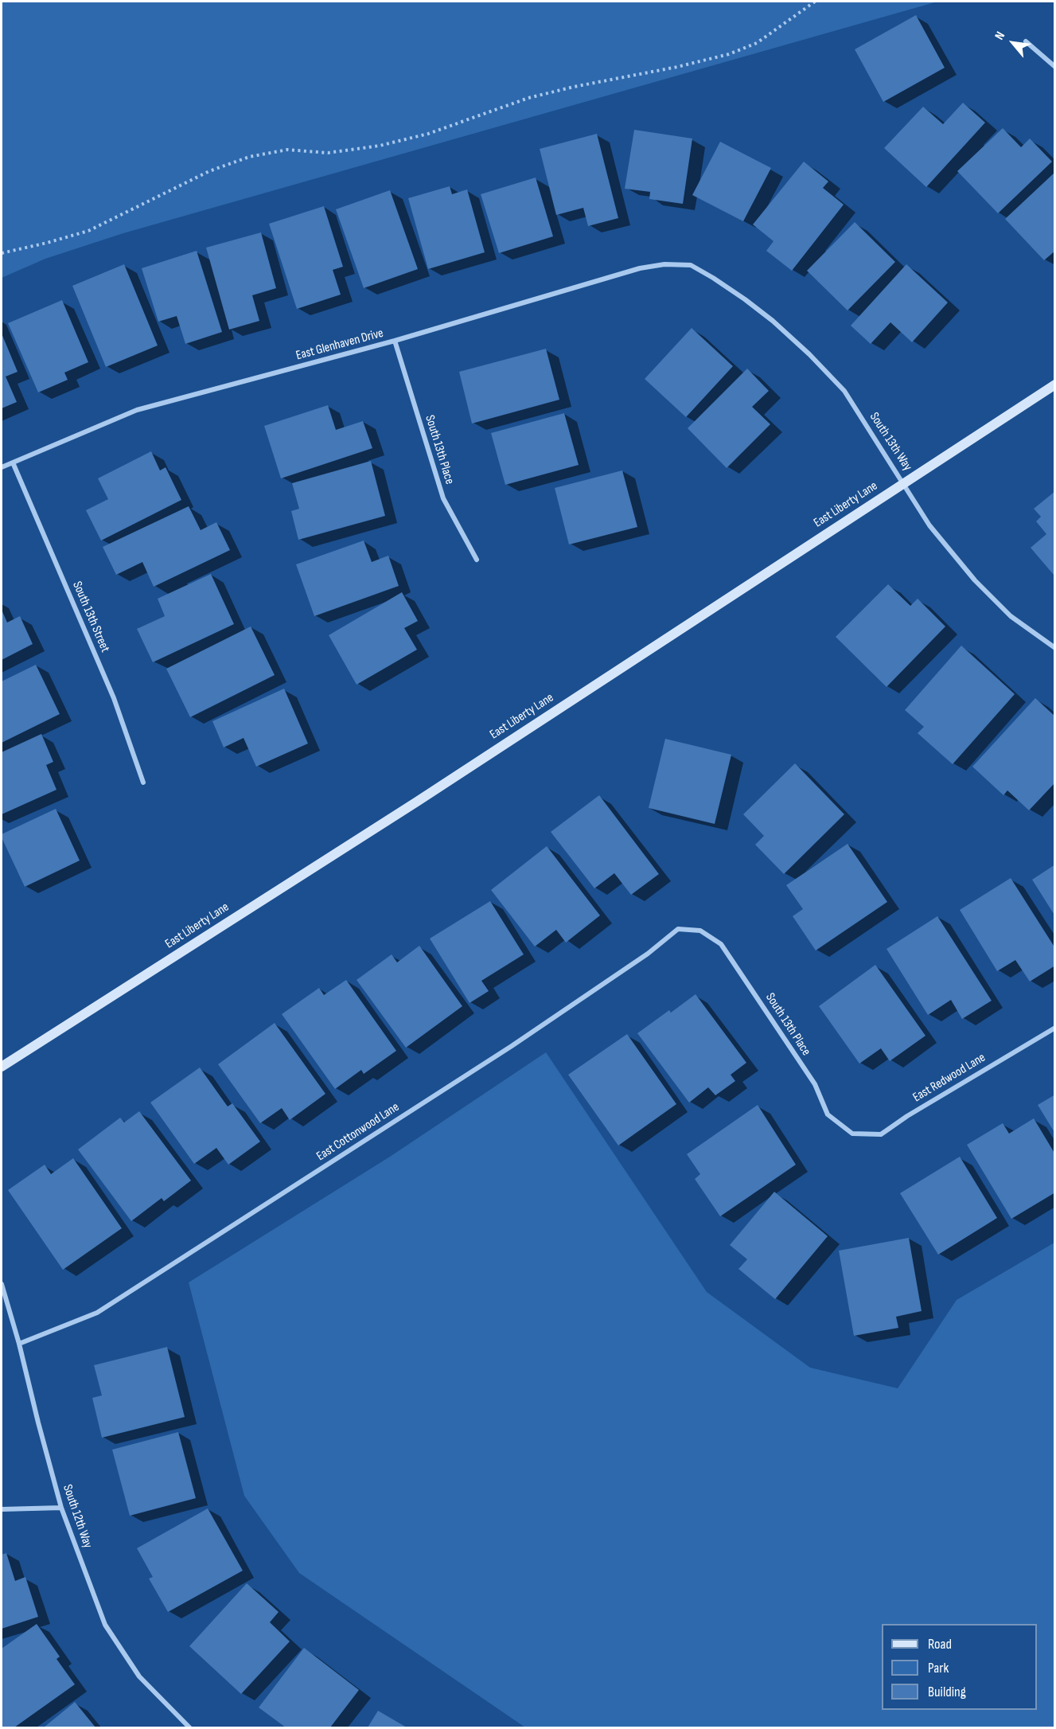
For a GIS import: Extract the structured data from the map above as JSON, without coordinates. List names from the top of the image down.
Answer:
{
  "streets": {
    "street": [
      "East Glenhaven Drive",
      "South 13th Way",
      "South 13th Place",
      "East Liberty Lane",
      "South 13th Street",
      "East Redwood Lane",
      "East Cottonwood Lane",
      "South 12th Way"
    ]
  },
  "crossings": [
    ["East Glenhaven Drive", "South 13th Way"],
    ["East Glenhaven Drive", "South 13th Place"],
    ["East Glenhaven Drive", "South 13th Street"],
    ["South 13th Way", "East Liberty Lane"],
    ["South 13th Place", "East Redwood Lane"],
    ["South 13th Place", "East Cottonwood Lane"],
    ["East Cottonwood Lane", "South 12th Way"]
  ],
  "legend": ["Road", "Park", "Building"],
  "north": "top left"
}
